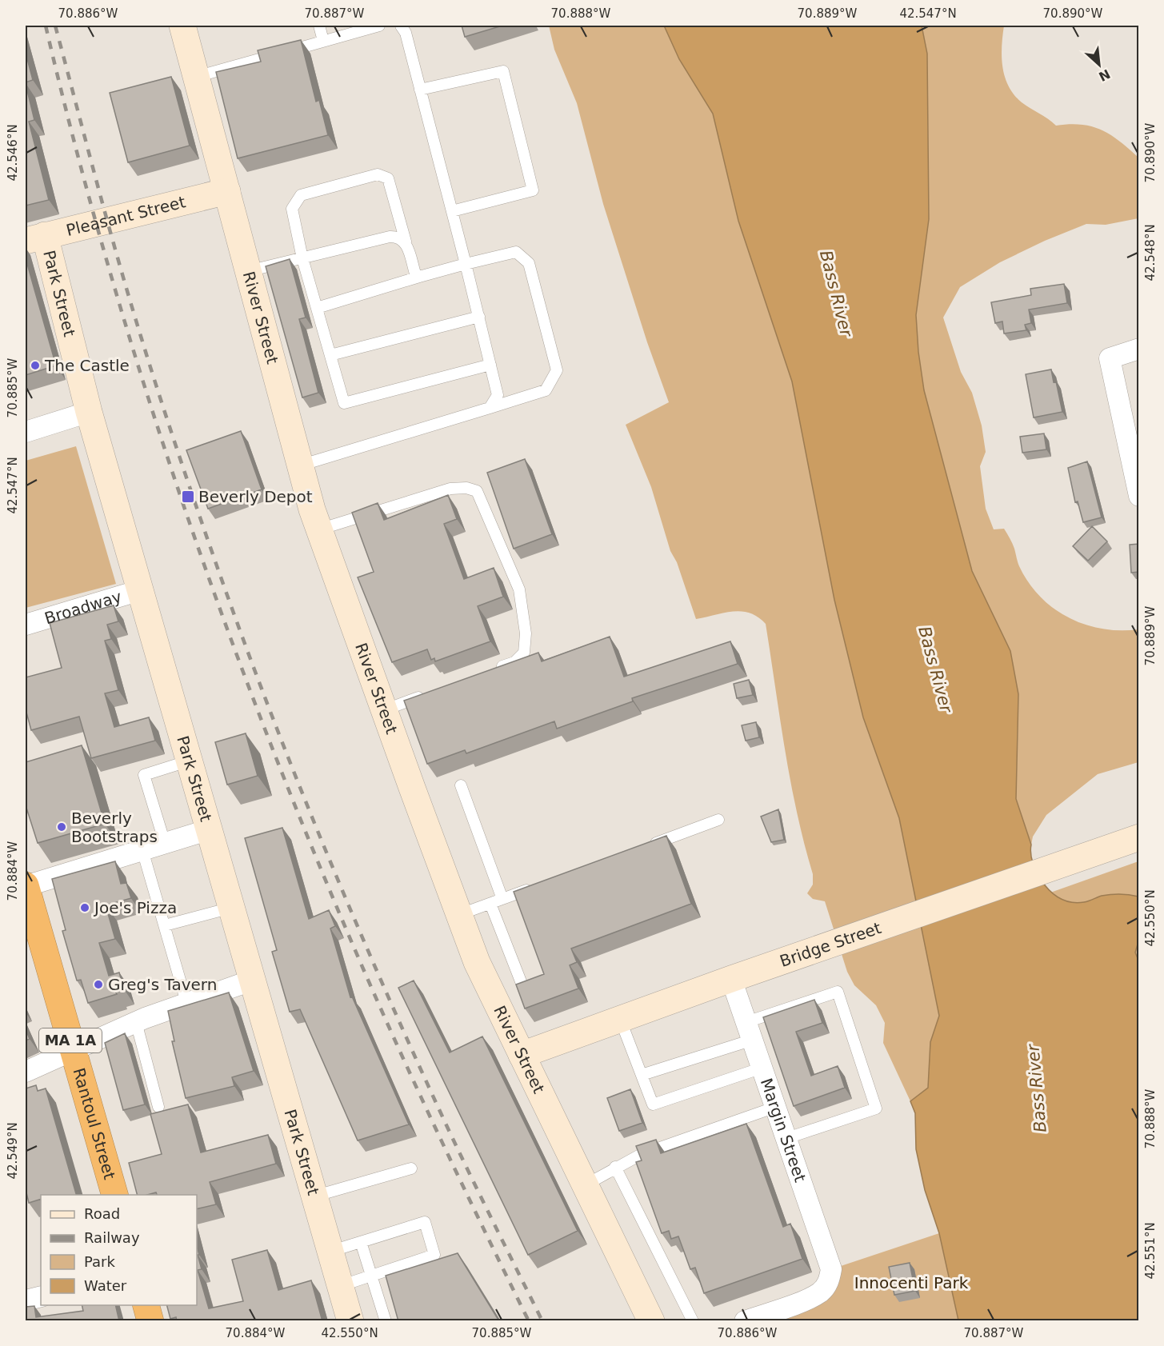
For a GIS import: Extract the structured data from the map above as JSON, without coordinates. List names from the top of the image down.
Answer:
{
  "streets": {
    "highway": ["MA 1A", "Rantoul Street"],
    "street": [
      "Pleasant Street",
      "Park Street",
      "River Street",
      "Broadway",
      "Bridge Street",
      "Margin Street"
    ]
  },
  "crossings": [
    ["Pleasant Street", "Park Street"],
    ["Pleasant Street", "River Street"],
    ["Park Street", "Broadway"],
    ["River Street", "Bridge Street"],
    ["Bridge Street", "Margin Street"]
  ],
  "water": ["Bass River"],
  "parks": ["Innocenti Park"],
  "places": {
    "other": [
      "The Castle",
      "Beverly Bootstraps",
      "Joe's Pizza",
      "Greg's Tavern"
    ],
    "transit": ["Beverly Depot"]
  },
  "legend": [
    "Road",
    "Railway",
    "Park",
    "Water"
  ],
  "north": "bottom right",
  "coordinates": [
    "70.886°W",
    "70.887°W",
    "70.888°W",
    "70.889°W",
    "42.547°N",
    "70.890°W",
    "42.546°N",
    "42.548°N",
    "70.885°W",
    "70.884°W",
    "42.550°N",
    "42.549°N",
    "42.551°N"
  ]
}
